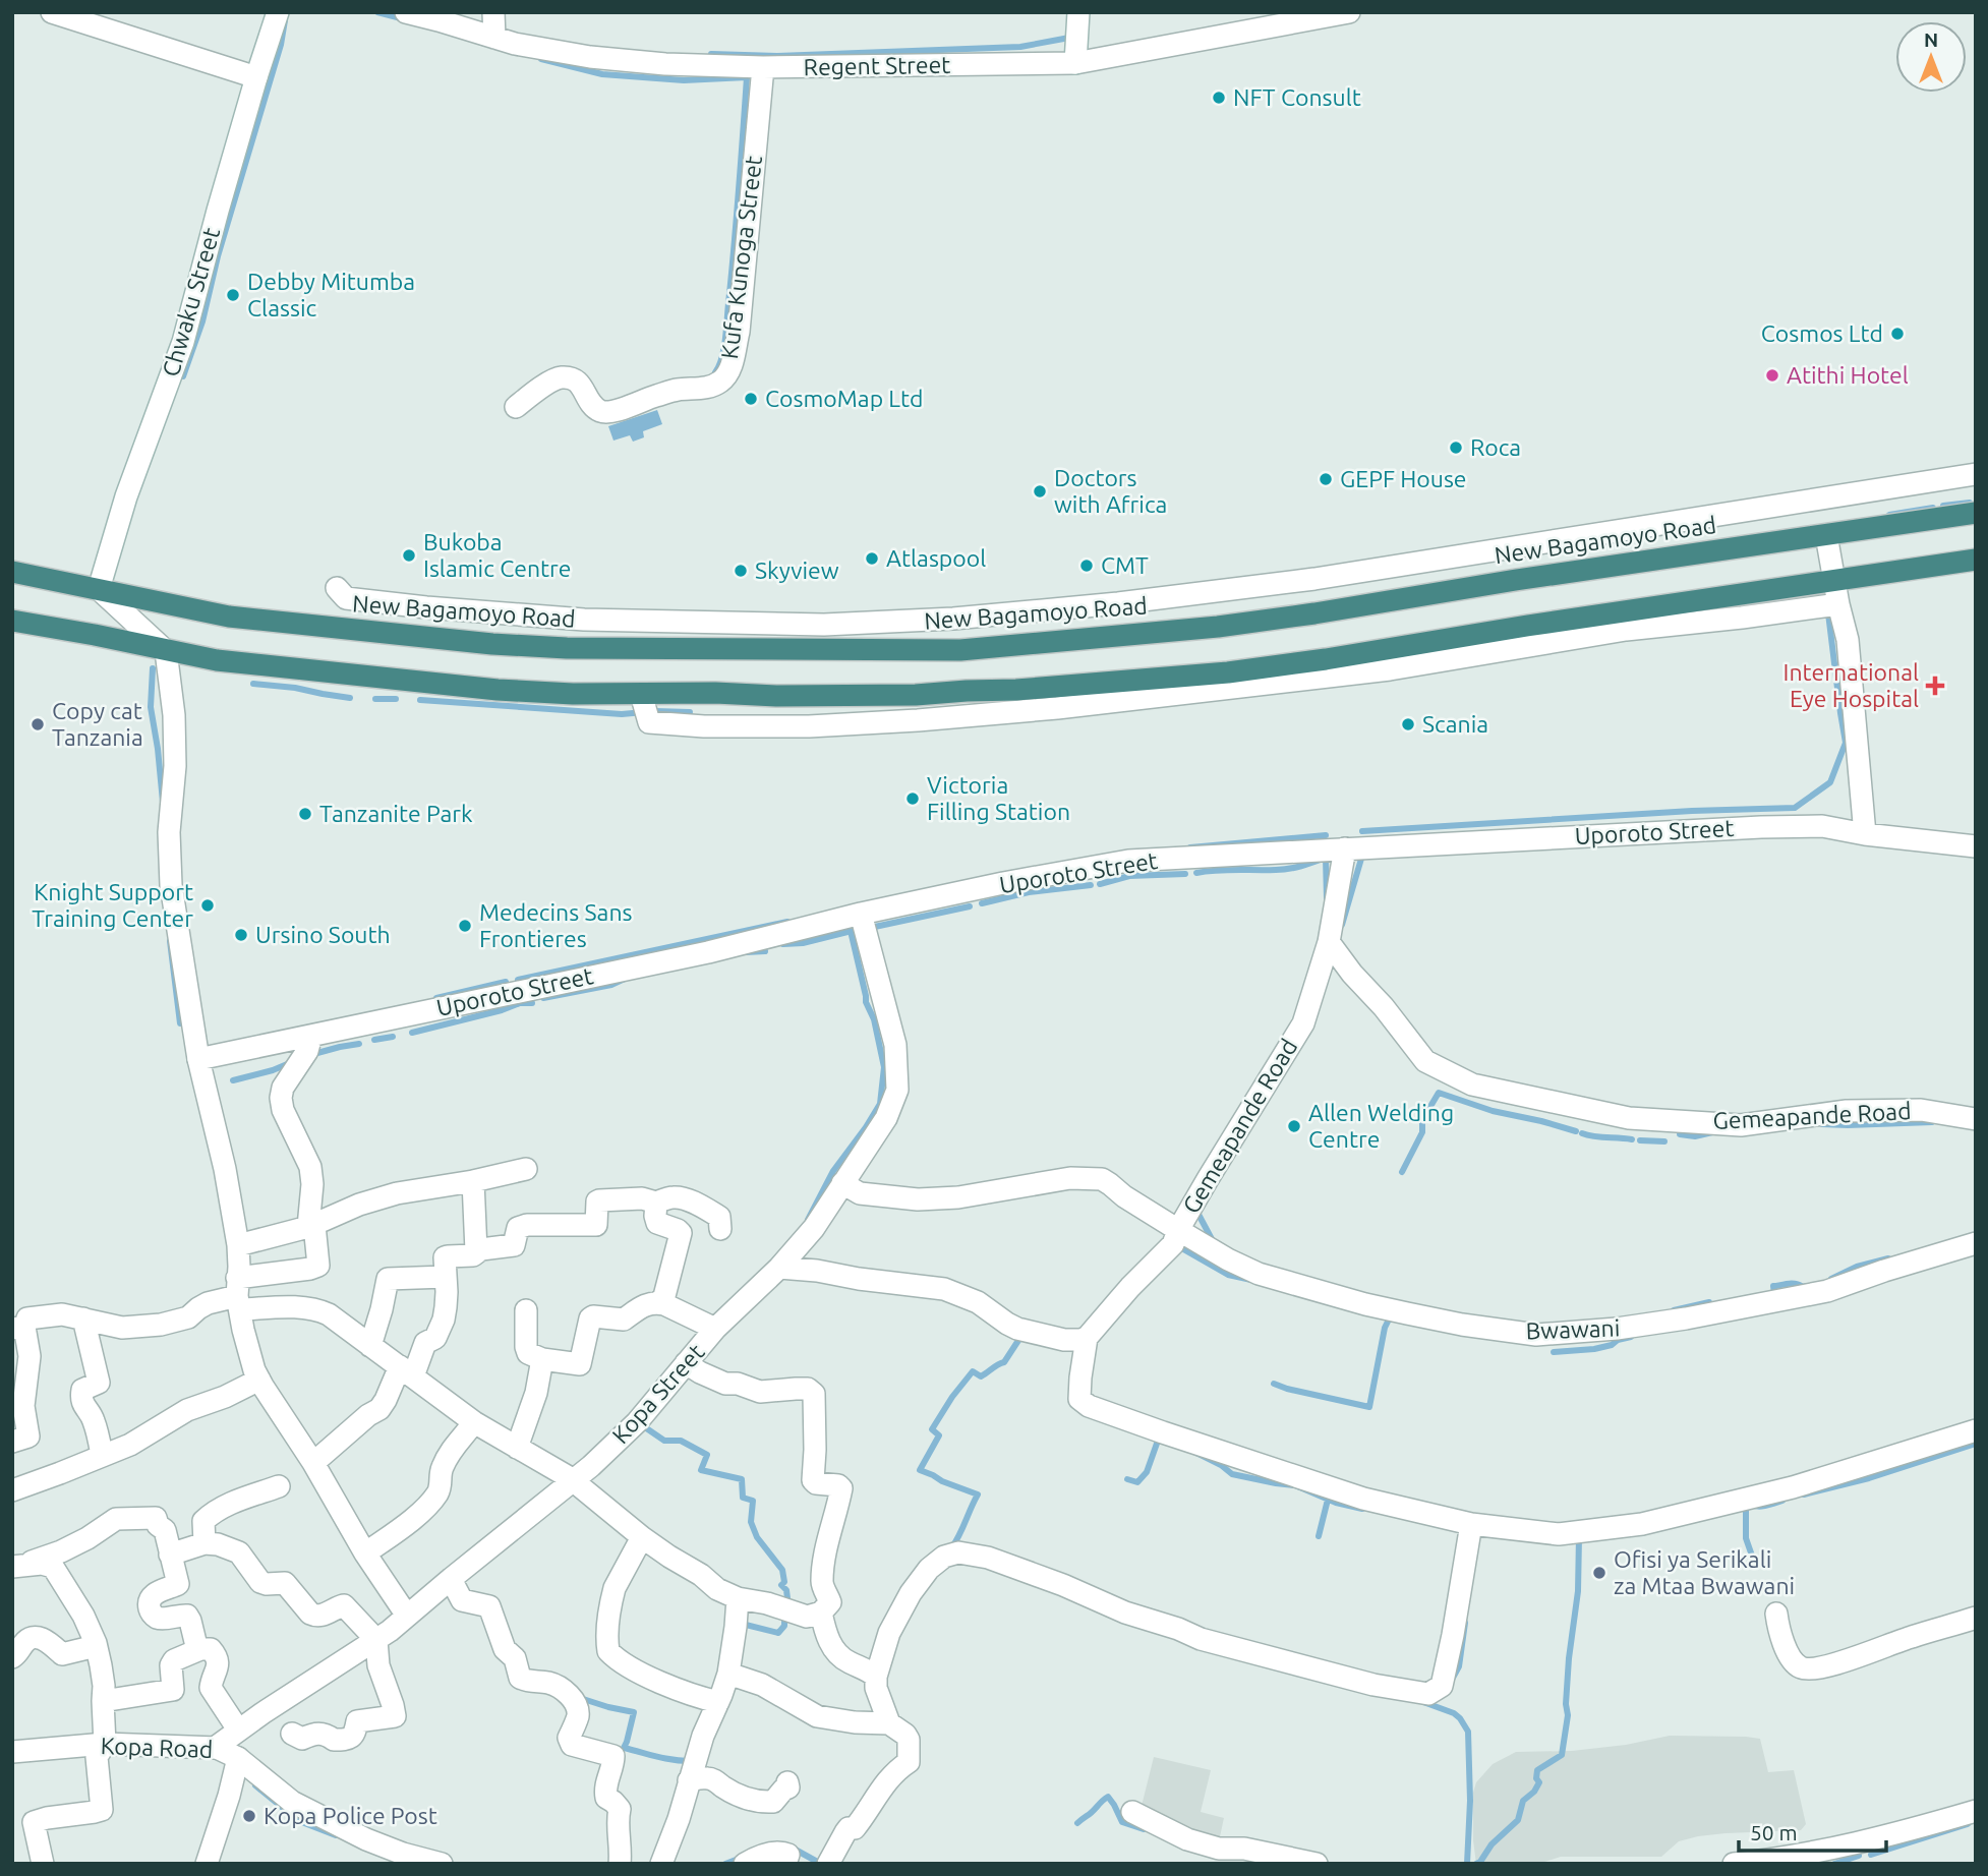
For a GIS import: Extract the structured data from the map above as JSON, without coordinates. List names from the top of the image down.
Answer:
{
  "streets": {
    "highway": ["New Bagamoyo Road"],
    "street": [
      "Regent Street",
      "Kufa Kunoga Street",
      "Chwaku Street",
      "Uporoto Street",
      "Gemeapande Road",
      "Bwawani",
      "Kopa Street",
      "Kopa Road"
    ]
  },
  "crossings": [
    ["Regent Street", "Kufa Kunoga Street"],
    ["Chwaku Street", "New Bagamoyo Road"],
    ["Uporoto Street", "Gemeapande Road"],
    ["Uporoto Street", "Kopa Street"],
    ["Gemeapande Road", "Bwawani"],
    ["Bwawani", "Kopa Street"],
    ["Kopa Street", "Kopa Road"]
  ],
  "places": {
    "other": [
      "NFT Consult",
      "Debby Mitumba Classic",
      "Cosmos Ltd",
      "Atithi Hotel",
      "CosmoMap Ltd",
      "Roca",
      "GEPF House",
      "Doctors with Africa",
      "Bukoba Islamic Centre",
      "Atlaspool",
      "CMT",
      "Skyview",
      "Copy cat Tanzania",
      "Scania",
      "Victoria Filling Station",
      "Tanzanite Park",
      "Knight Support Training Center",
      "Medecins Sans Frontieres",
      "Ursino South",
      "Allen Welding Centre",
      "Ofisi ya Serikali za Mtaa Bwawani",
      "Kopa Police Post"
    ],
    "health": ["International Eye Hospital"]
  },
  "scale_bar": "50 m",
  "north": "top"
}
